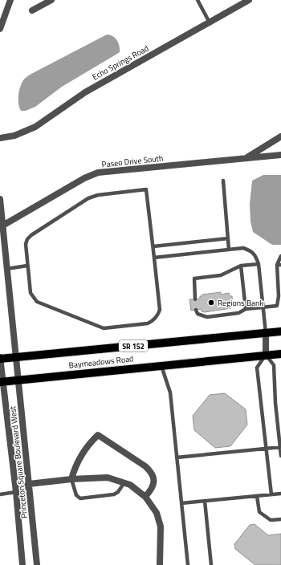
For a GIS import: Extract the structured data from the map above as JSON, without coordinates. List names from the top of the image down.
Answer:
{
  "streets": {
    "main road": ["SR 152", "Baymeadows Road"],
    "street": ["Echo Springs Road", "Paseo Drive South", "Princeton Square Boulevard West"]
  },
  "crossings": [
    ["Paseo Drive South", "Princeton Square Boulevard West"],
    ["Baymeadows Road", "Princeton Square Boulevard West"]
  ],
  "places": ["Regions Bank"]
}
